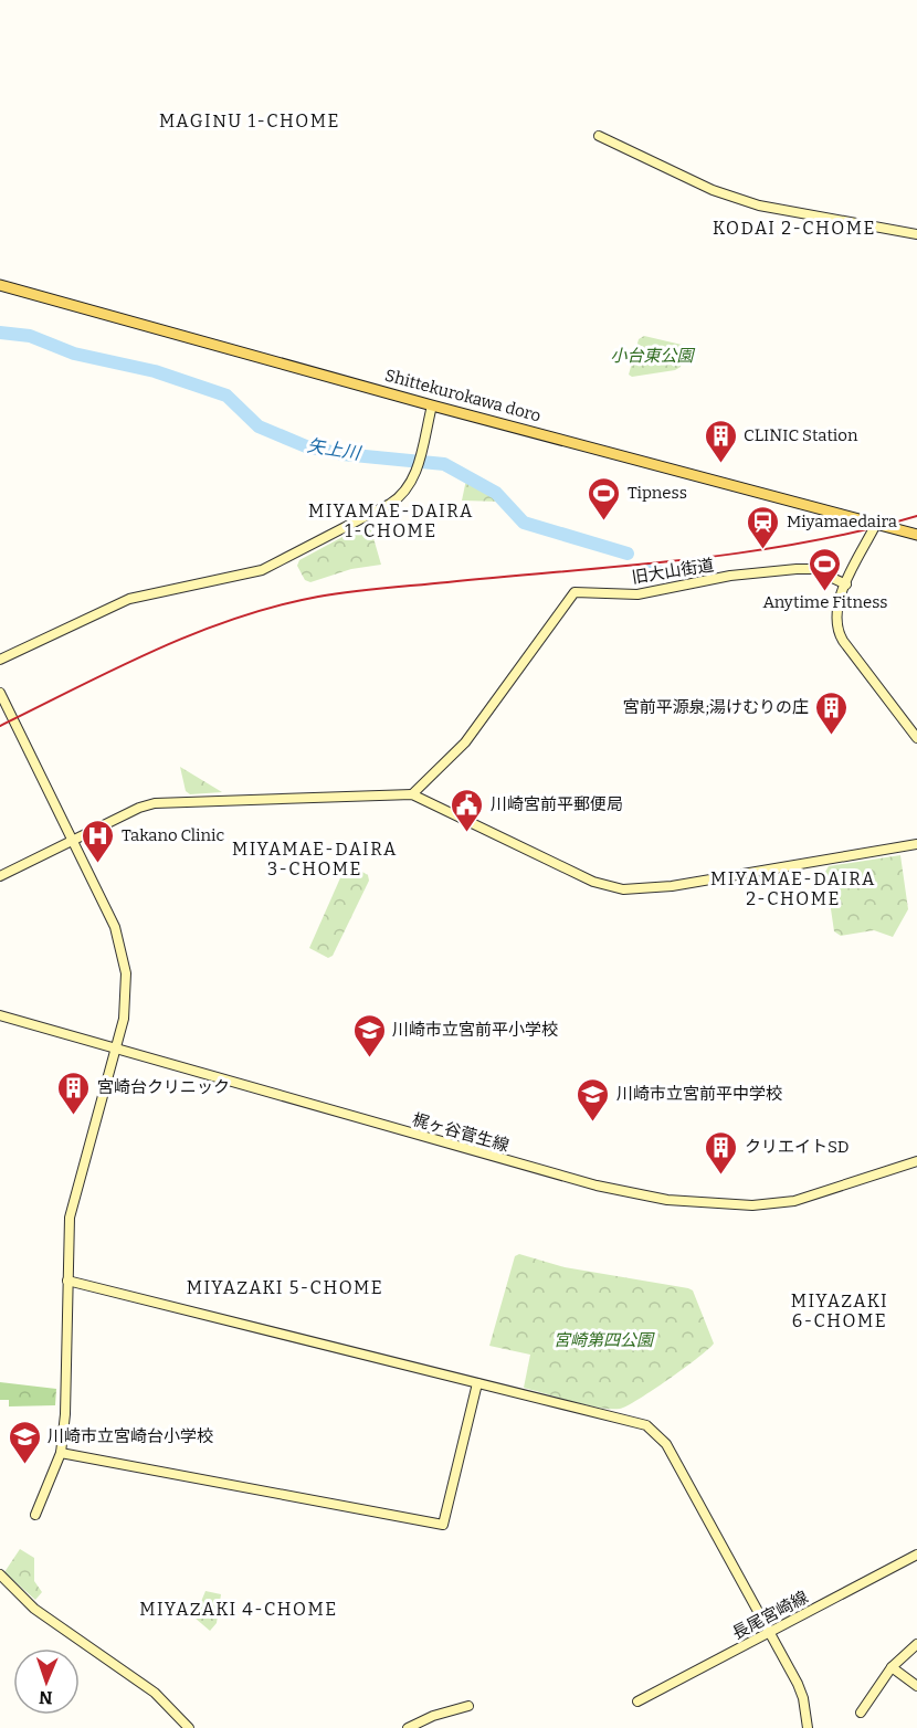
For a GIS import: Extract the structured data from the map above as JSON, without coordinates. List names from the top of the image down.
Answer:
{
  "streets": {
    "main road": ["Shittekurokawa doro"],
    "street": ["旧大山街道", "梶ヶ谷菅生線", "長尾宮崎線"]
  },
  "districts": [
    "MAGINU 1-CHOME",
    "KODAI 2-CHOME",
    "MIYAMAE-DAIRA 1-CHOME",
    "MIYAMAE-DAIRA 3-CHOME",
    "MIYAMAE-DAIRA 2-CHOME",
    "MIYAZAKI 5-CHOME",
    "MIYAZAKI 6-CHOME",
    "MIYAZAKI 4-CHOME"
  ],
  "water": ["矢上川"],
  "parks": ["小台東公園", "宮崎第四公園"],
  "places": {
    "building": [
      "CLINIC Station",
      "宮前平源泉;湯けむりの庄",
      "宮崎台クリニック",
      "クリエイトSD"
    ],
    "sports": ["Tipness", "Anytime Fitness"],
    "station": ["Miyamaedaira"],
    "public building": ["川崎宮前平郵便局"],
    "hospital": ["Takano Clinic"],
    "school or university": ["川崎市立宮前平小学校", "川崎市立宮前平中学校", "川崎市立宮崎台小学校"]
  },
  "north": "bottom"
}
